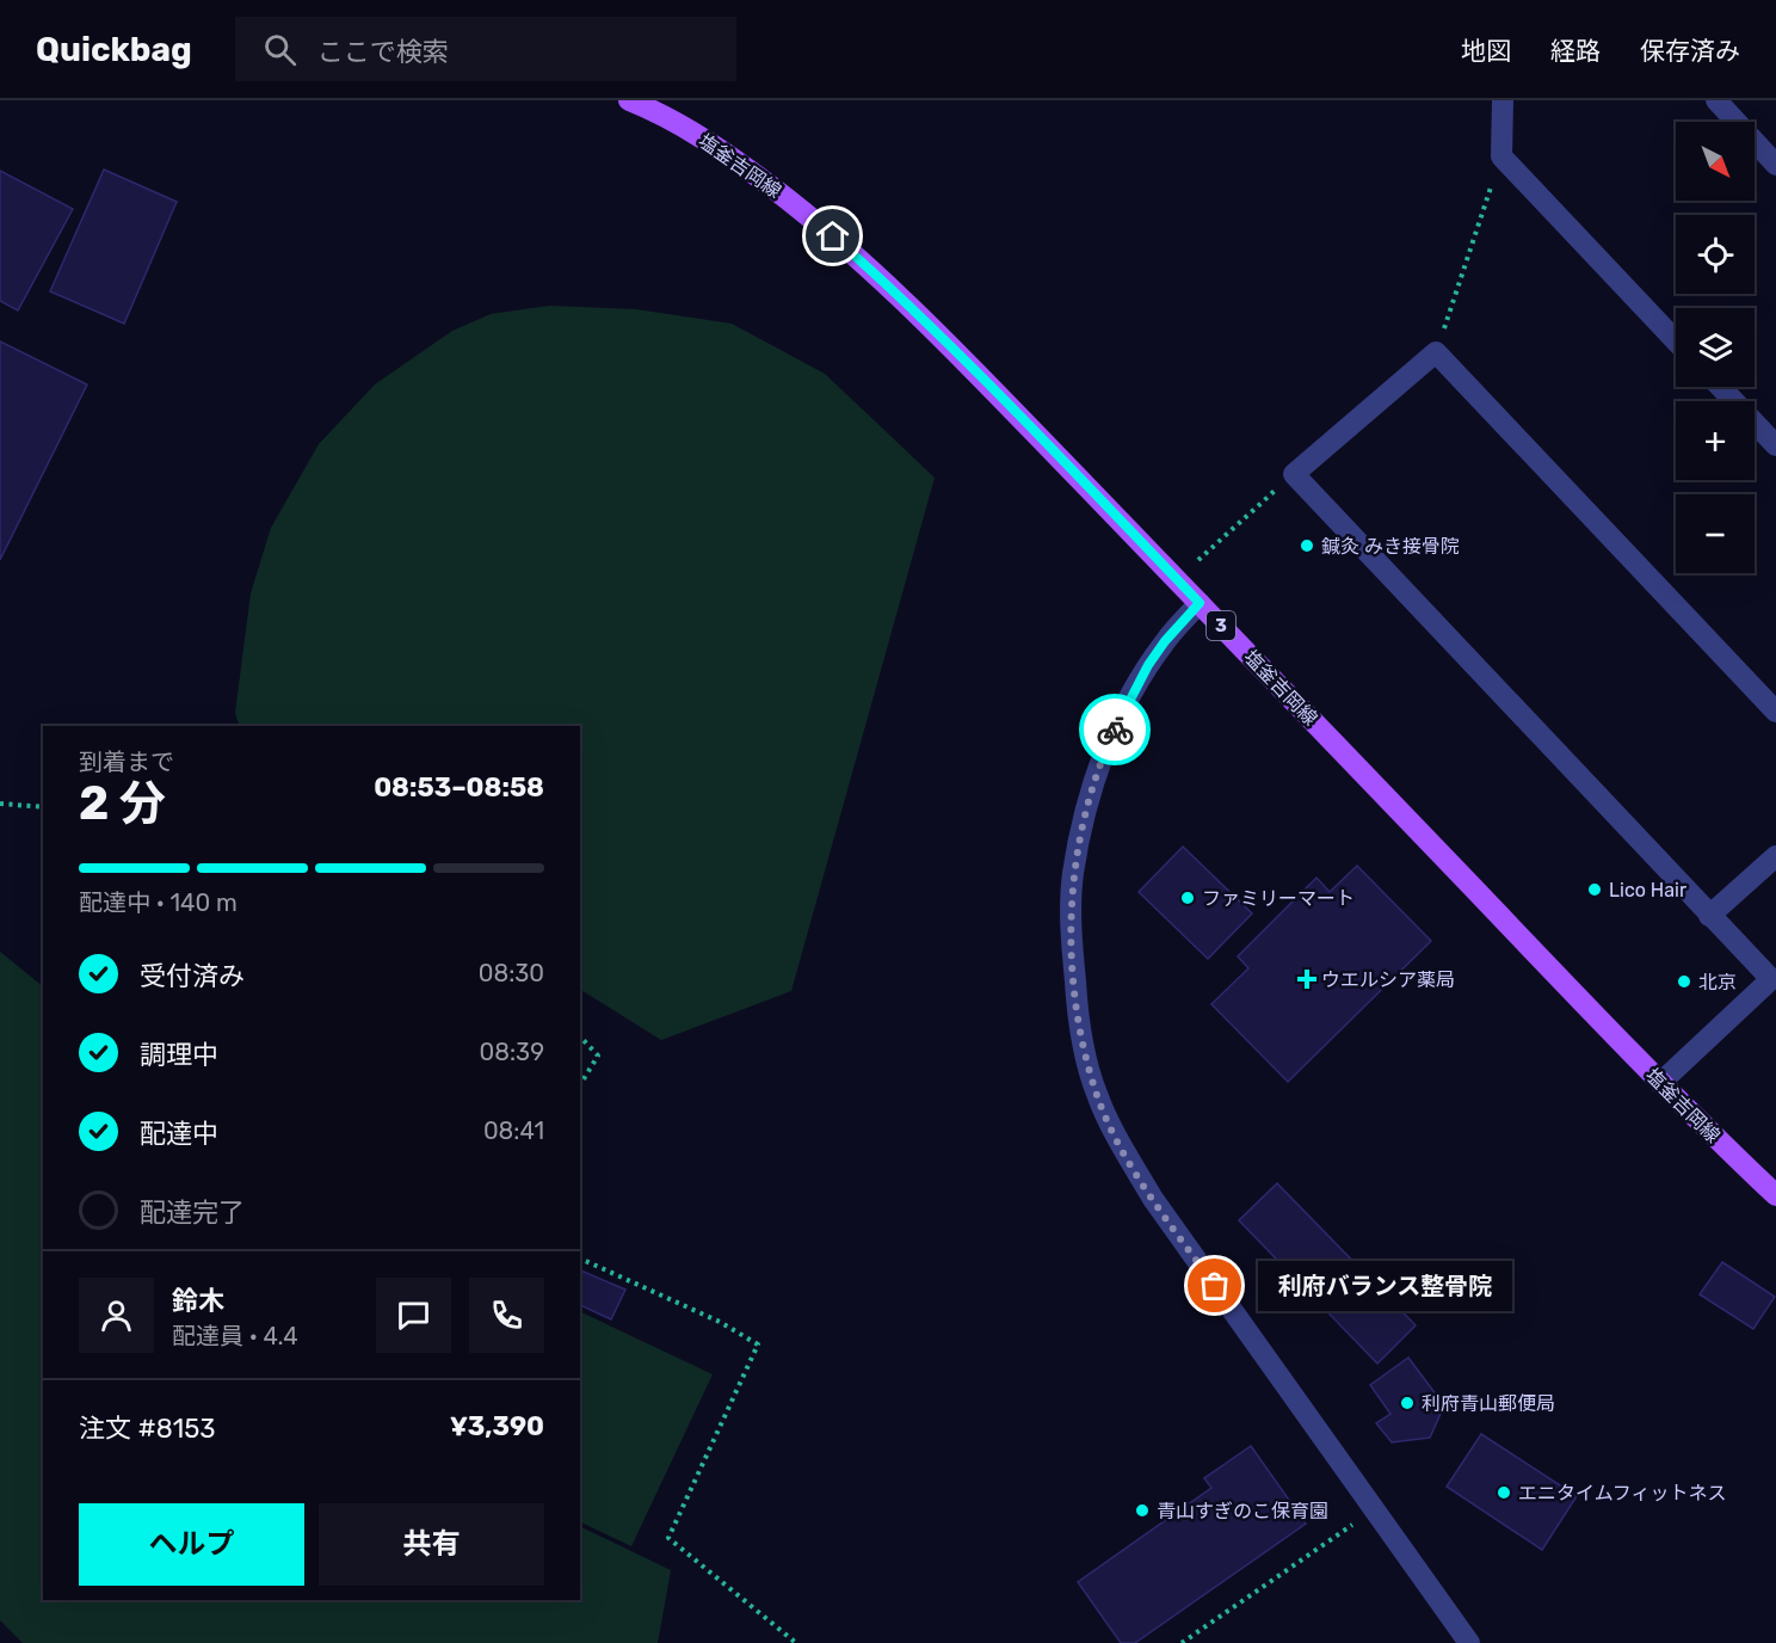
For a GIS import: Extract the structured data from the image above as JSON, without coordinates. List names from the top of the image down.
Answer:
{
  "streets": {
    "main road": ["塩釜吉岡線", "3"]
  },
  "places": {
    "other": [
      "鍼灸 みき接骨院",
      "Lico Hair",
      "ファミリーマート",
      "北京",
      "利府バランス整骨院",
      "利府青山郵便局",
      "エニタイムフィットネス",
      "青山すぎのこ保育園"
    ],
    "health": ["ウエルシア薬局"]
  },
  "north": "bottom right",
  "page": {
    "header": "Quickbag",
    "search": "ここで検索",
    "nav": ["地図", "経路", "保存済み"],
    "map_buttons": ["+", "−"],
    "heading": ["2 分", "到着まで", "08:53–08:58"],
    "panel": [
      "鈴木",
      "配達員 · 4.4",
      "注文 #8153",
      "¥3,390"
    ],
    "bar": "配達中 · 140 m",
    "list": [
      ["受付済み", "08:30"],
      ["調理中", "08:39"],
      ["配達中", "08:41"],
      "配達完了"
    ],
    "bubble": "利府バランス整骨院",
    "buttons": ["ヘルプ", "共有"]
  }
}
